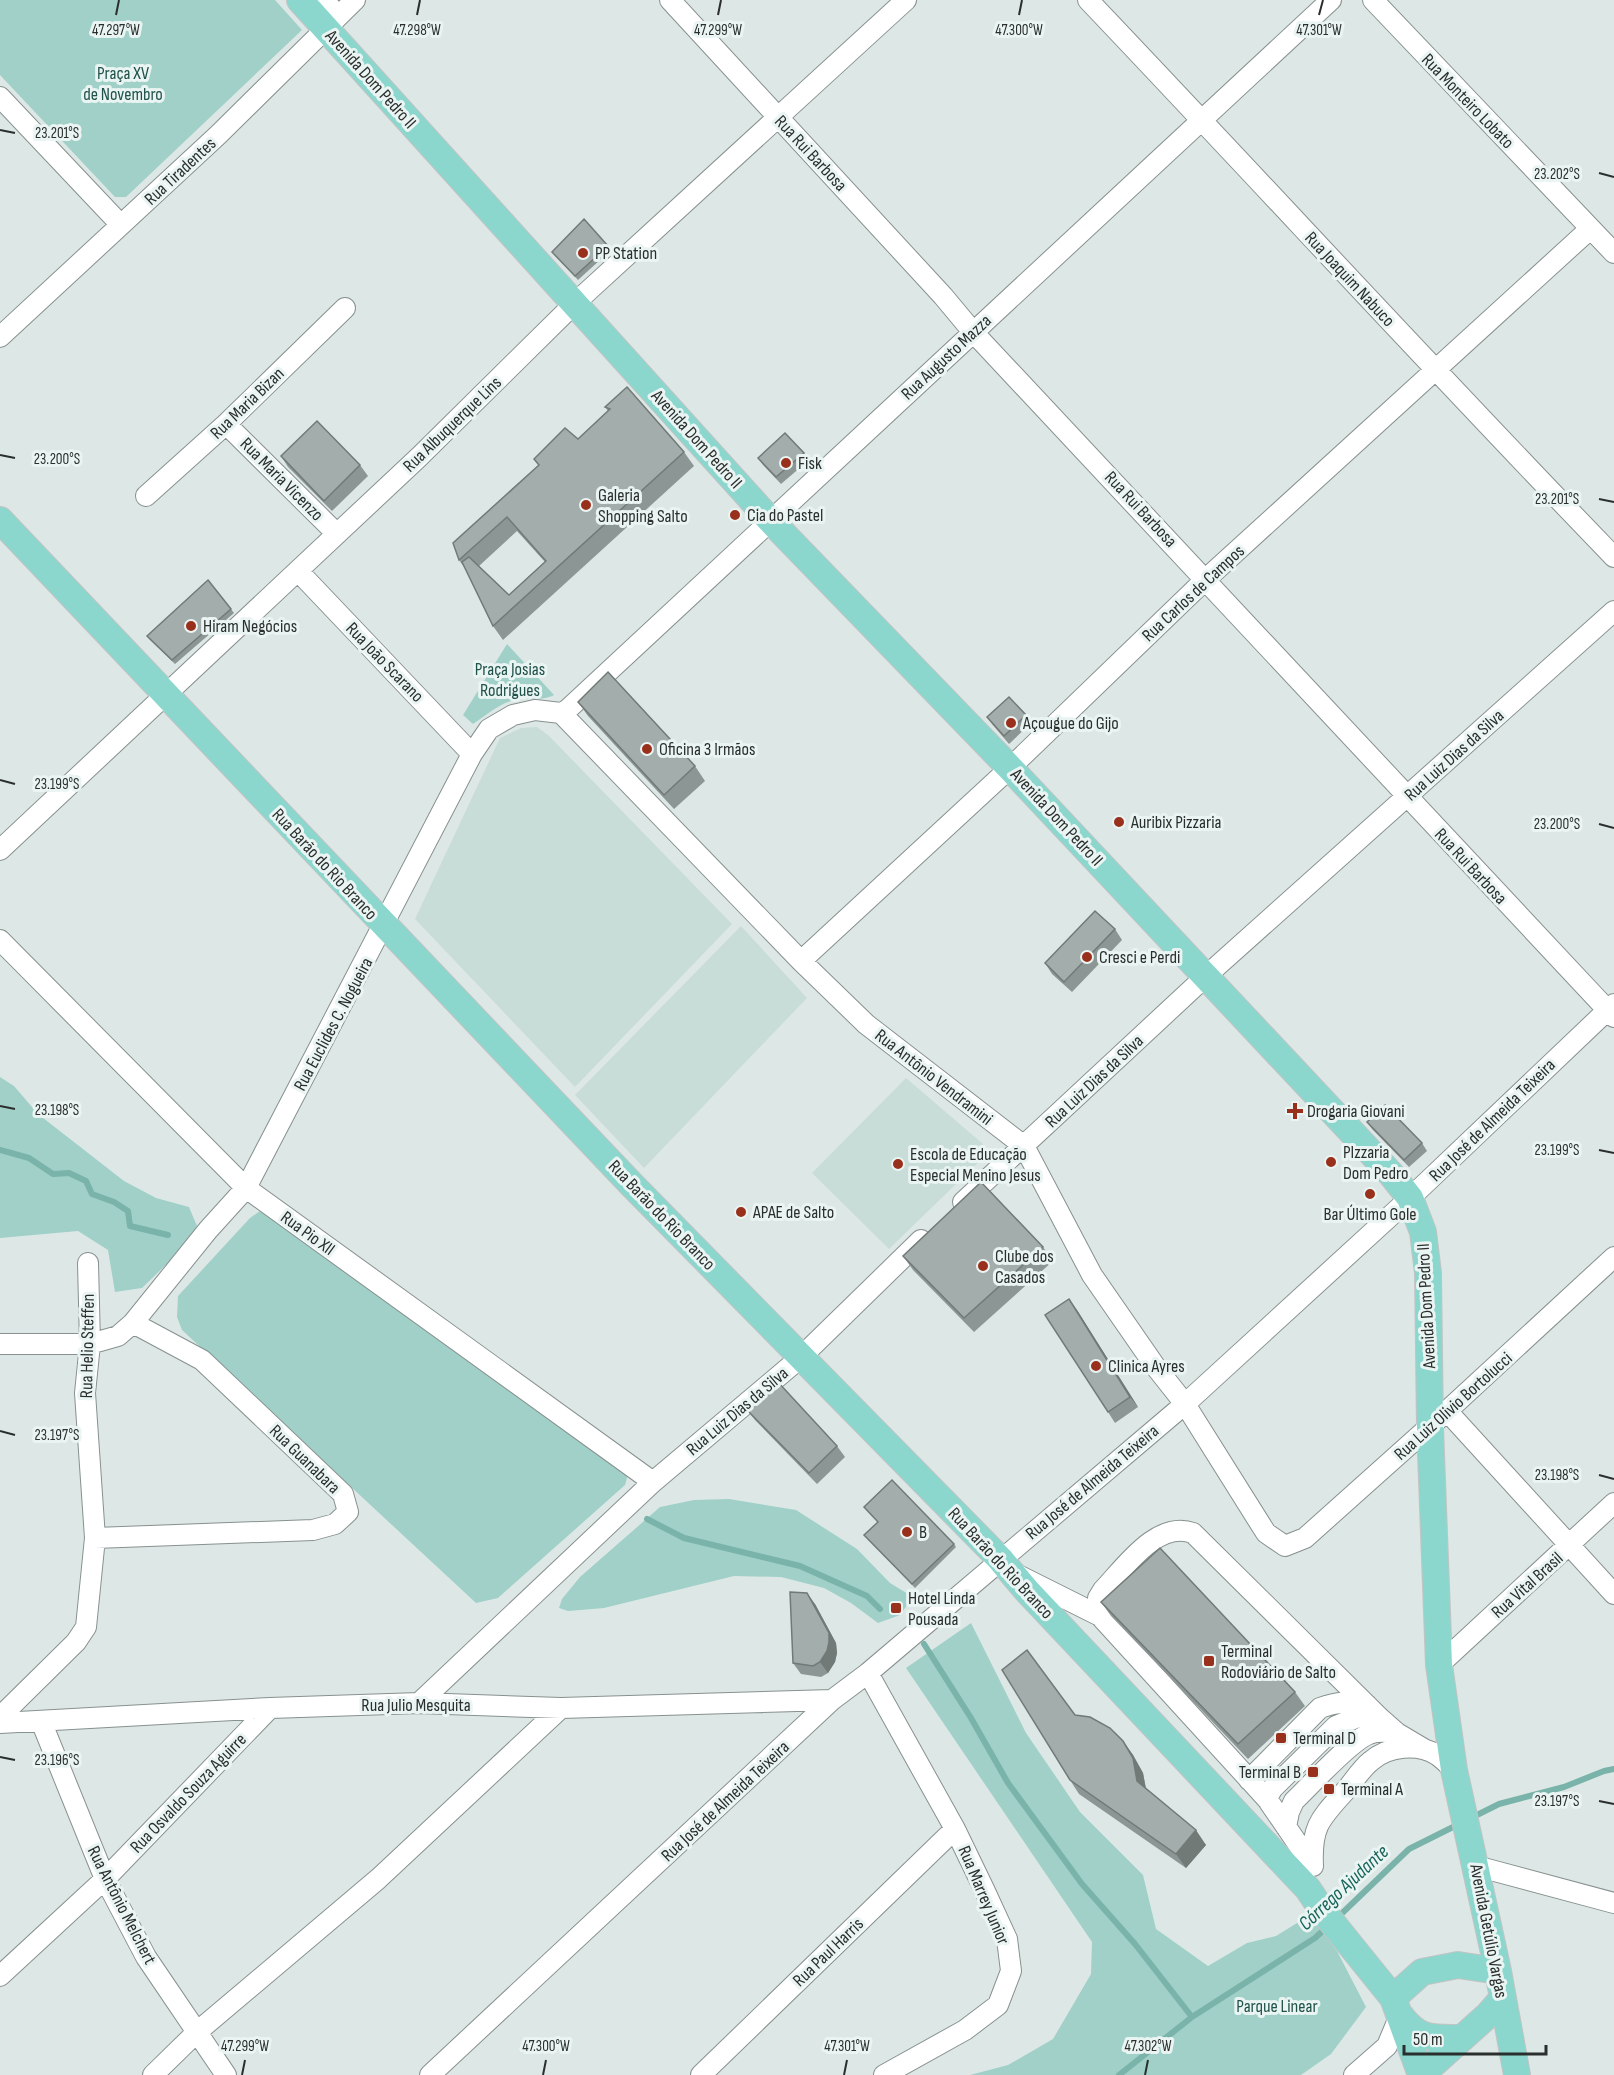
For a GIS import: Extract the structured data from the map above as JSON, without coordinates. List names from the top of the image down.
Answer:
{
  "streets": {
    "main road": ["Avenida Dom Pedro II", "Rua Barão do Rio Branco", "Avenida Getúlio Vargas"],
    "street": [
      "Rua Monteiro Lobato",
      "Rua Rui Barbosa",
      "Rua Tiradentes",
      "Rua Joaquim Nabuco",
      "Rua Augusto Mazza",
      "Rua Maria Bizan",
      "Rua Albuquerque Lins",
      "Rua Maria Vicenzo",
      "Rua Carlos de Campos",
      "Rua João Scarano",
      "Rua Luiz Dias da Silva",
      "Rua Euclides C. Nogueira",
      "Rua Antônio Vendramini",
      "Rua José de Almeida Teixeira",
      "Rua Pio XII",
      "Rua Helio Steffen",
      "Rua Luiz Olivio Bortolucci",
      "Rua Guanabara",
      "Rua Vital Brasil",
      "Rua Julio Mesquita",
      "Rua Osvaldo Souza Aguirre",
      "Rua Marrey Junior",
      "Rua Antônio Melchert",
      "Rua Paul Harris"
    ]
  },
  "crossings": [
    ["Avenida Dom Pedro II", "Rua Tiradentes"],
    ["Avenida Dom Pedro II", "Rua Augusto Mazza"],
    ["Avenida Dom Pedro II", "Rua Albuquerque Lins"],
    ["Avenida Dom Pedro II", "Rua Carlos de Campos"],
    ["Avenida Dom Pedro II", "Rua Luiz Dias da Silva"],
    ["Avenida Dom Pedro II", "Rua José de Almeida Teixeira"],
    ["Avenida Dom Pedro II", "Rua Luiz Olivio Bortolucci"],
    ["Avenida Dom Pedro II", "Rua Vital Brasil"],
    ["Avenida Dom Pedro II", "Avenida Getúlio Vargas"],
    ["Rua Monteiro Lobato", "Rua Carlos de Campos"],
    ["Rua Rui Barbosa", "Rua Augusto Mazza"],
    ["Rua Rui Barbosa", "Rua Albuquerque Lins"],
    ["Rua Rui Barbosa", "Rua Carlos de Campos"],
    ["Rua Rui Barbosa", "Rua Luiz Dias da Silva"],
    ["Rua Rui Barbosa", "Rua José de Almeida Teixeira"],
    ["Rua Joaquim Nabuco", "Rua Augusto Mazza"],
    ["Rua Joaquim Nabuco", "Rua Carlos de Campos"],
    ["Rua Augusto Mazza", "Rua Euclides C. Nogueira"],
    ["Rua Augusto Mazza", "Rua Antônio Vendramini"],
    ["Rua Maria Bizan", "Rua Maria Vicenzo"],
    ["Rua Albuquerque Lins", "Rua Maria Vicenzo"],
    ["Rua Albuquerque Lins", "Rua João Scarano"],
    ["Rua Albuquerque Lins", "Rua Barão do Rio Branco"],
    ["Rua Carlos de Campos", "Rua Antônio Vendramini"],
    ["Rua João Scarano", "Rua Euclides C. Nogueira"],
    ["Rua Luiz Dias da Silva", "Rua Barão do Rio Branco"],
    ["Rua Luiz Dias da Silva", "Rua Antônio Vendramini"],
    ["Rua Luiz Dias da Silva", "Rua Pio XII"],
    ["Rua Luiz Dias da Silva", "Rua Julio Mesquita"],
    ["Rua Barão do Rio Branco", "Rua Euclides C. Nogueira"],
    ["Rua Barão do Rio Branco", "Rua José de Almeida Teixeira"],
    ["Rua Euclides C. Nogueira", "Rua Antônio Vendramini"],
    ["Rua Euclides C. Nogueira", "Rua Pio XII"],
    ["Rua Euclides C. Nogueira", "Rua Helio Steffen"],
    ["Rua Euclides C. Nogueira", "Rua Guanabara"],
    ["Rua Antônio Vendramini", "Rua José de Almeida Teixeira"],
    ["Rua Antônio Vendramini", "Rua Luiz Olivio Bortolucci"],
    ["Rua José de Almeida Teixeira", "Rua Julio Mesquita"],
    ["Rua José de Almeida Teixeira", "Rua Marrey Junior"],
    ["Rua Helio Steffen", "Rua Guanabara"],
    ["Rua Julio Mesquita", "Rua Osvaldo Souza Aguirre"],
    ["Rua Julio Mesquita", "Rua Antônio Melchert"],
    ["Rua Osvaldo Souza Aguirre", "Rua Antônio Melchert"],
    ["Rua Marrey Junior", "Rua Paul Harris"]
  ],
  "water": ["Córrego Ajudante"],
  "parks": ["Praça XV de Novembro", "Praça Josias Rodrigues", "Parque Linear"],
  "places": {
    "other": [
      "PP Station",
      "Fisk",
      "Galeria Shopping Salto",
      "Cia do Pastel",
      "Hiram Negócios",
      "Açougue do Gijo",
      "Oficina 3 Irmãos",
      "Auribix Pizzaria",
      "Cresci e Perdi",
      "PIzzaria Dom Pedro",
      "Escola de Educação Especial Menino Jesus",
      "Bar Último Gole",
      "APAE de Salto",
      "Clube dos Casados",
      "Clinica Ayres",
      "B"
    ],
    "health": ["Drogaria Giovani"],
    "transit": [
      "Hotel Linda Pousada",
      "Terminal Rodoviário de Salto",
      "Terminal D",
      "Terminal B",
      "Terminal A"
    ]
  },
  "scale_bar": "50 m",
  "coordinates": [
    "47.297°W",
    "47.298°W",
    "47.299°W",
    "47.300°W",
    "47.301°W",
    "23.201°S",
    "23.202°S",
    "23.200°S",
    "23.199°S",
    "23.198°S",
    "23.197°S",
    "23.196°S",
    "47.302°W"
  ]
}
